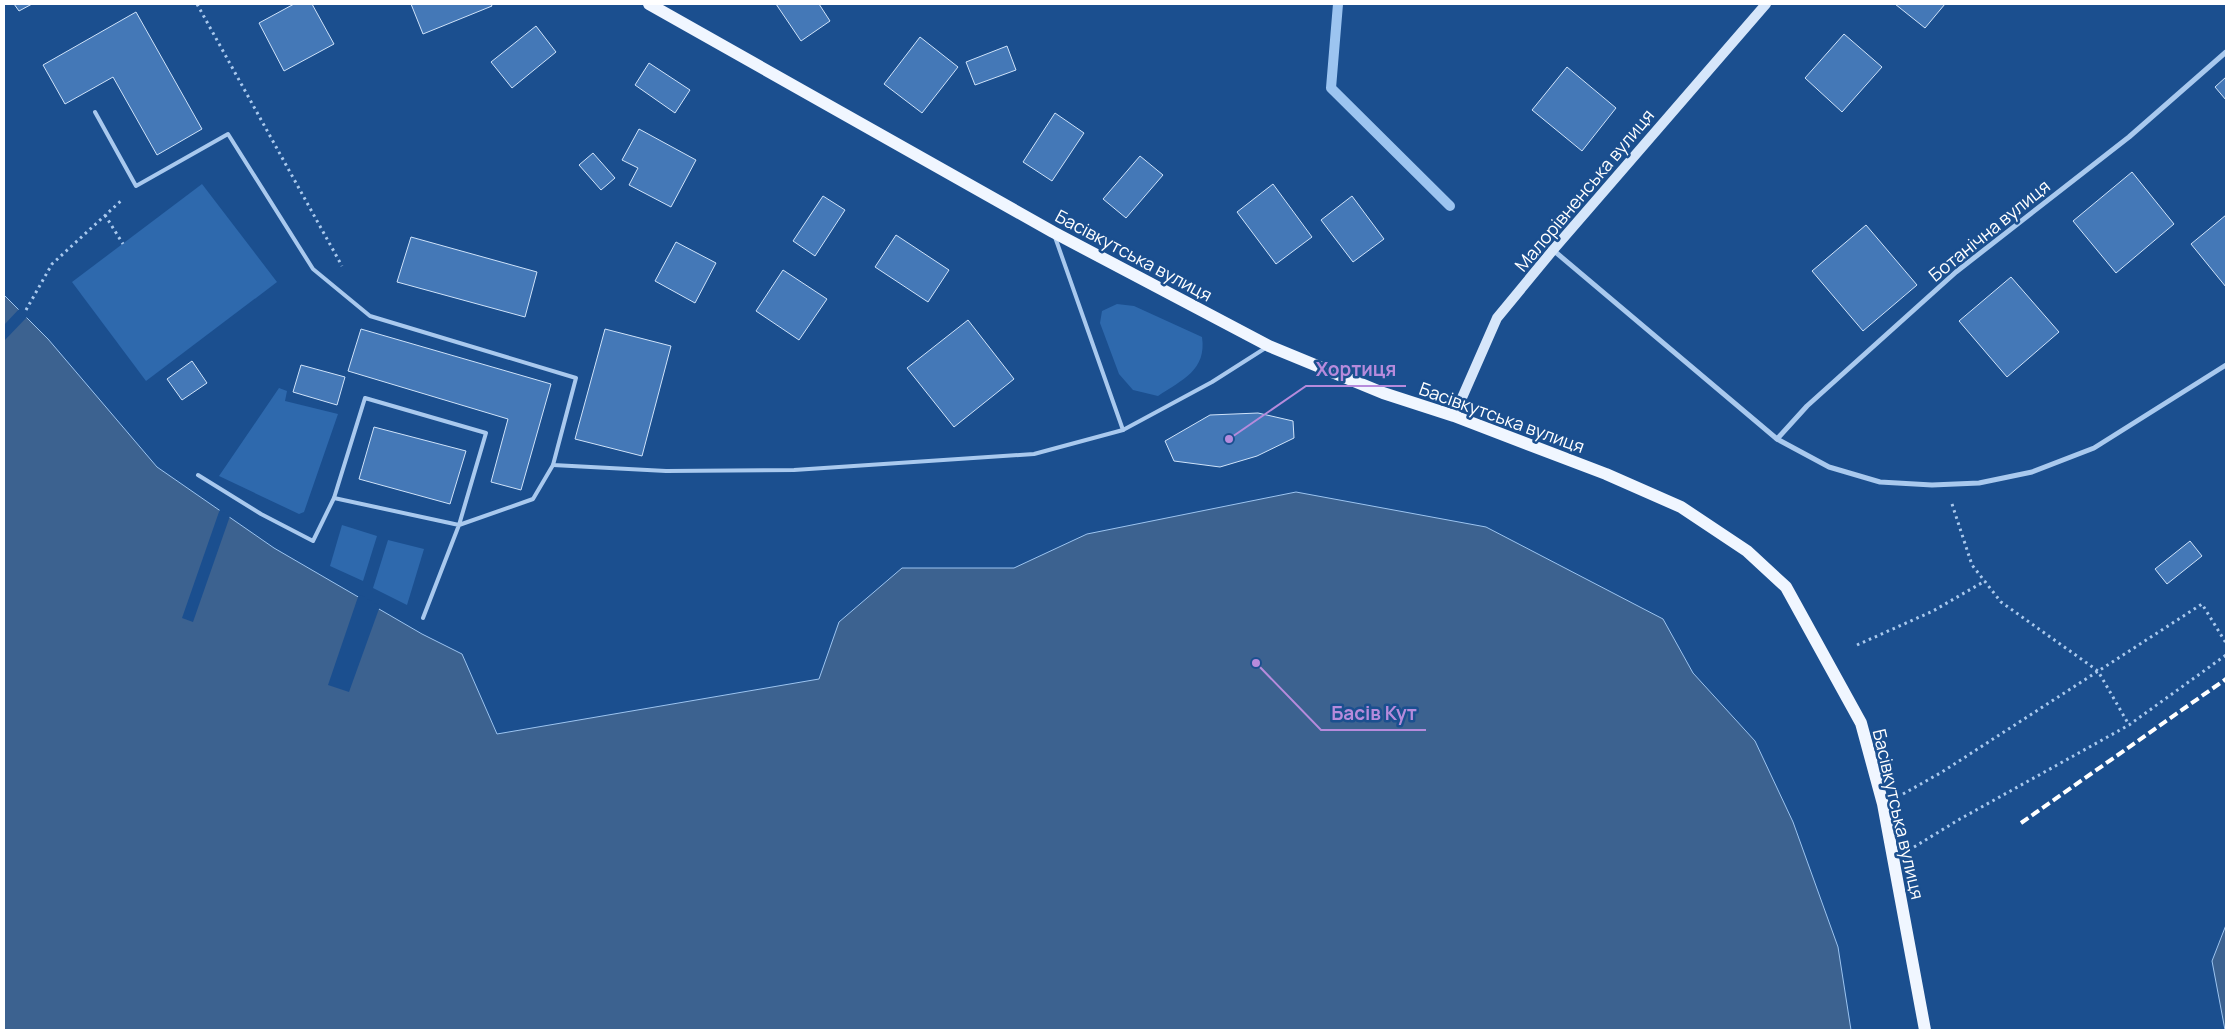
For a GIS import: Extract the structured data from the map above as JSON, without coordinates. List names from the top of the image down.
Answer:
{
  "streets": {
    "main road": ["Басівкутська вулиця"],
    "street": ["Малорівненська вулиця", "Ботанічна вулиця"]
  },
  "crossings": [
    ["Малорівненська вулиця", "Басівкутська вулиця"]
  ],
  "places": ["Хортиця", "Басів Кут"]
}
